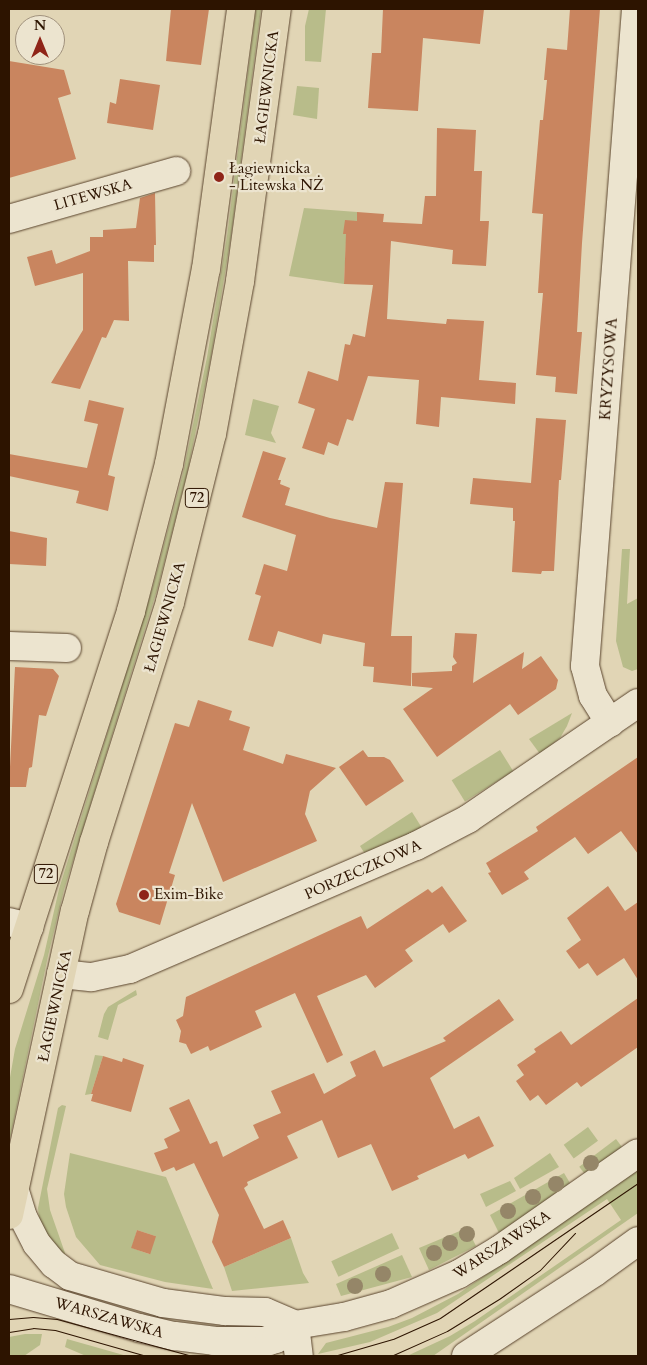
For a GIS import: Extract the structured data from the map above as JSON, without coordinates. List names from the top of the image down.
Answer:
{
  "streets": {
    "main road": ["ŁAGIEWNICKA", "72"],
    "street": [
      "LITEWSKA",
      "KRYZYSOWA",
      "PORZECZKOWA",
      "WARSZAWSKA"
    ]
  },
  "crossings": [
    ["ŁAGIEWNICKA", "PORZECZKOWA"],
    ["ŁAGIEWNICKA", "WARSZAWSKA"],
    ["KRYZYSOWA", "PORZECZKOWA"]
  ],
  "places": ["Łagiewnicka - Litewska NŻ", "Exim-Bike"],
  "north": "top"
}
